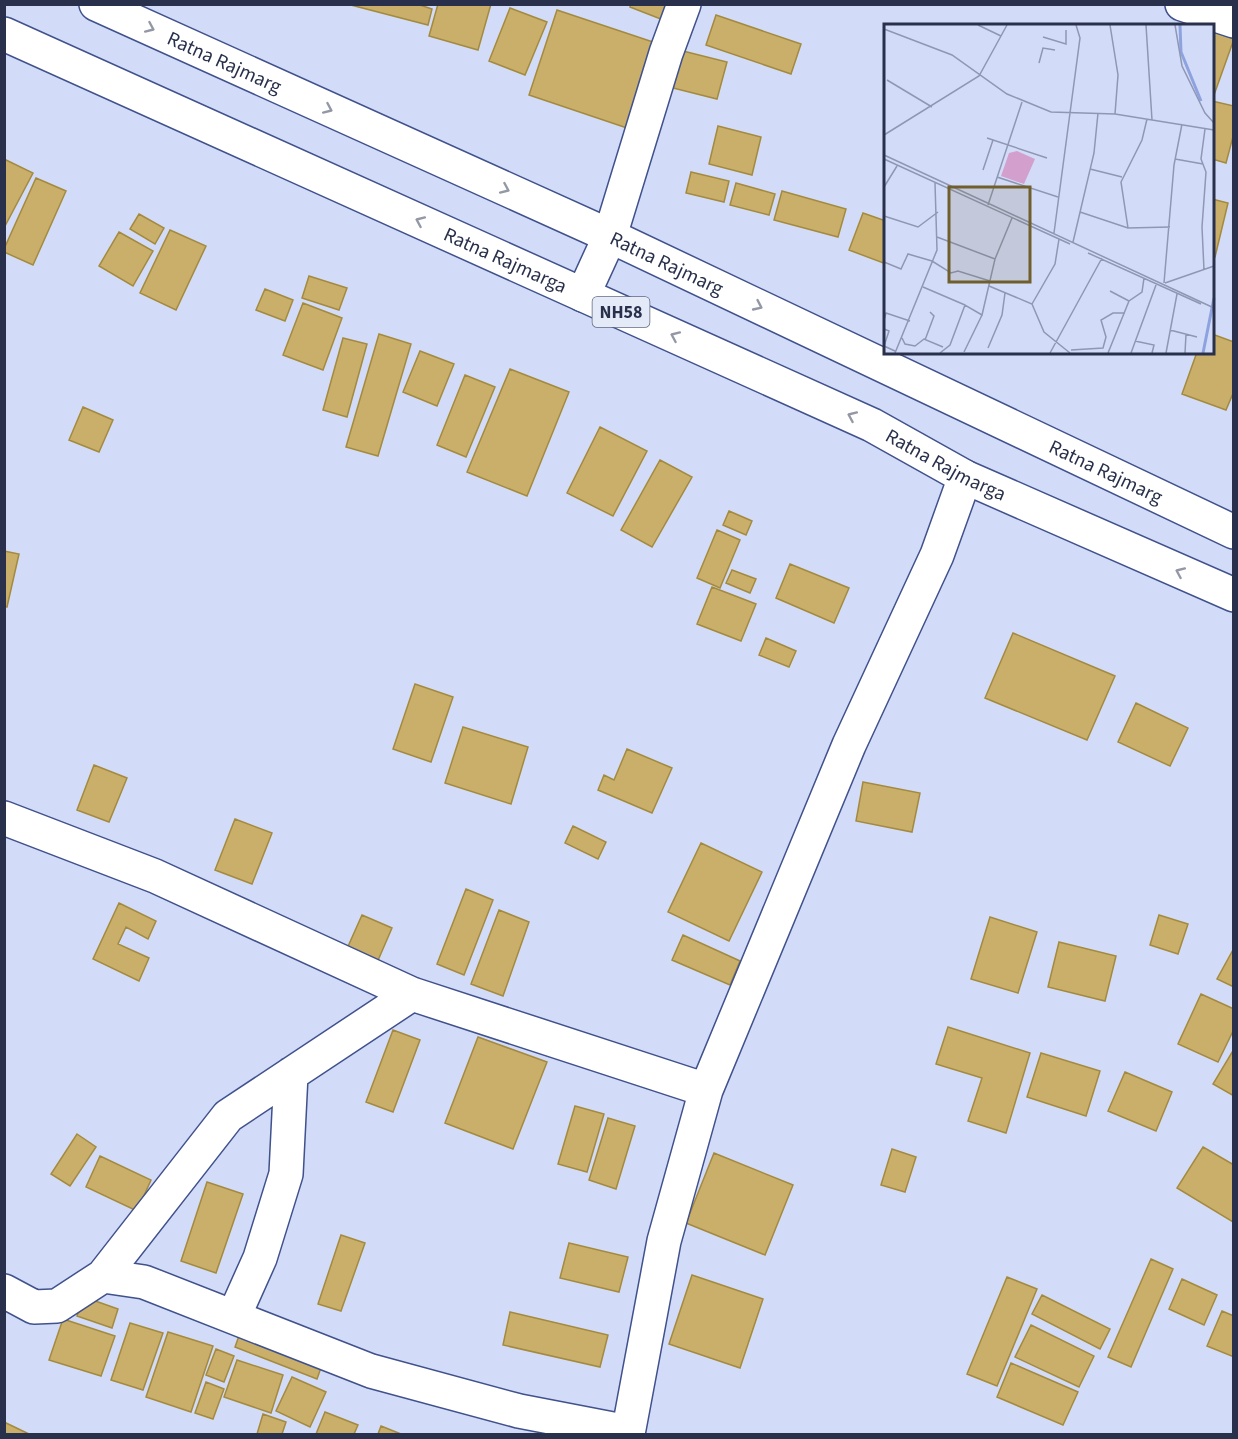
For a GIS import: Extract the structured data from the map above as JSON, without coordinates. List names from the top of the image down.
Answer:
{
  "streets": {
    "street": ["Ratna Rajmarg", "Ratna Rajmarga", "NH58"]
  },
  "one_way": ["Ratna Rajmarg", "Ratna Rajmarga"]
}
